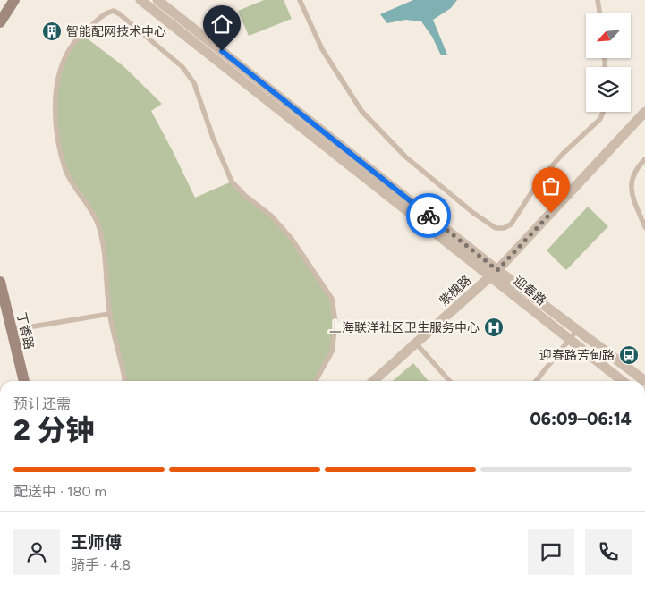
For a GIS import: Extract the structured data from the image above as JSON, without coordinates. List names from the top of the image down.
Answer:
{
  "streets": {
    "street": ["紫槐路", "迎春路", "丁香路"]
  },
  "crossings": [
    ["紫槐路", "迎春路"]
  ],
  "places": {
    "building": ["智能配网技术中心"],
    "hospital": ["上海联洋社区卫生服务中心"],
    "bus stop": ["迎春路芳甸路"]
  },
  "north": "bottom left",
  "page": {
    "heading": ["2 分钟", "预计还需", "06:09–06:14"],
    "panel": ["王师傅", "骑手 · 4.8"],
    "bar": "配送中 · 180 m"
  }
}
